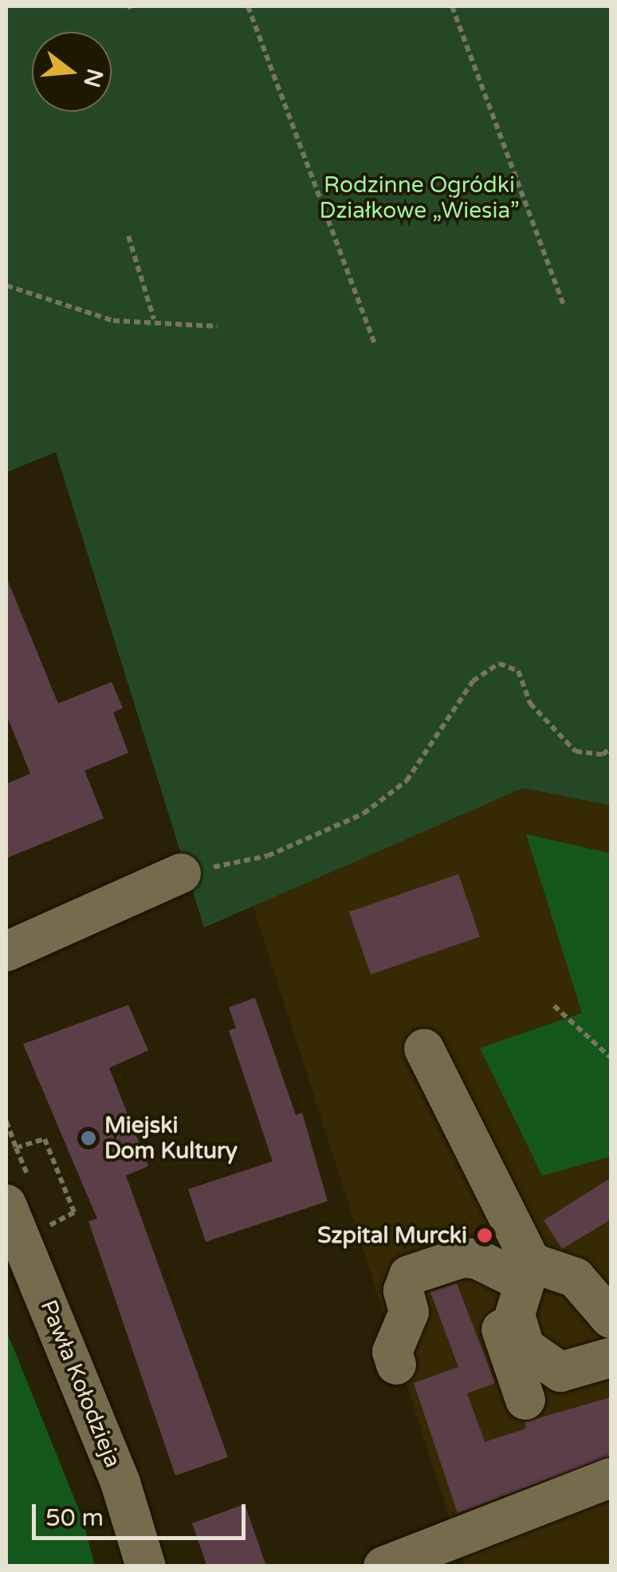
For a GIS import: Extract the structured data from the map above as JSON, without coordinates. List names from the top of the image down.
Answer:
{
  "streets": {
    "street": ["Pawła Kołodzieja"]
  },
  "parks": ["Rodzinne Ogródki Działkowe „Wiesia”"],
  "places": ["Miejski Dom Kultury", "Szpital Murcki"],
  "scale_bar": "50 m",
  "north": "right"
}
